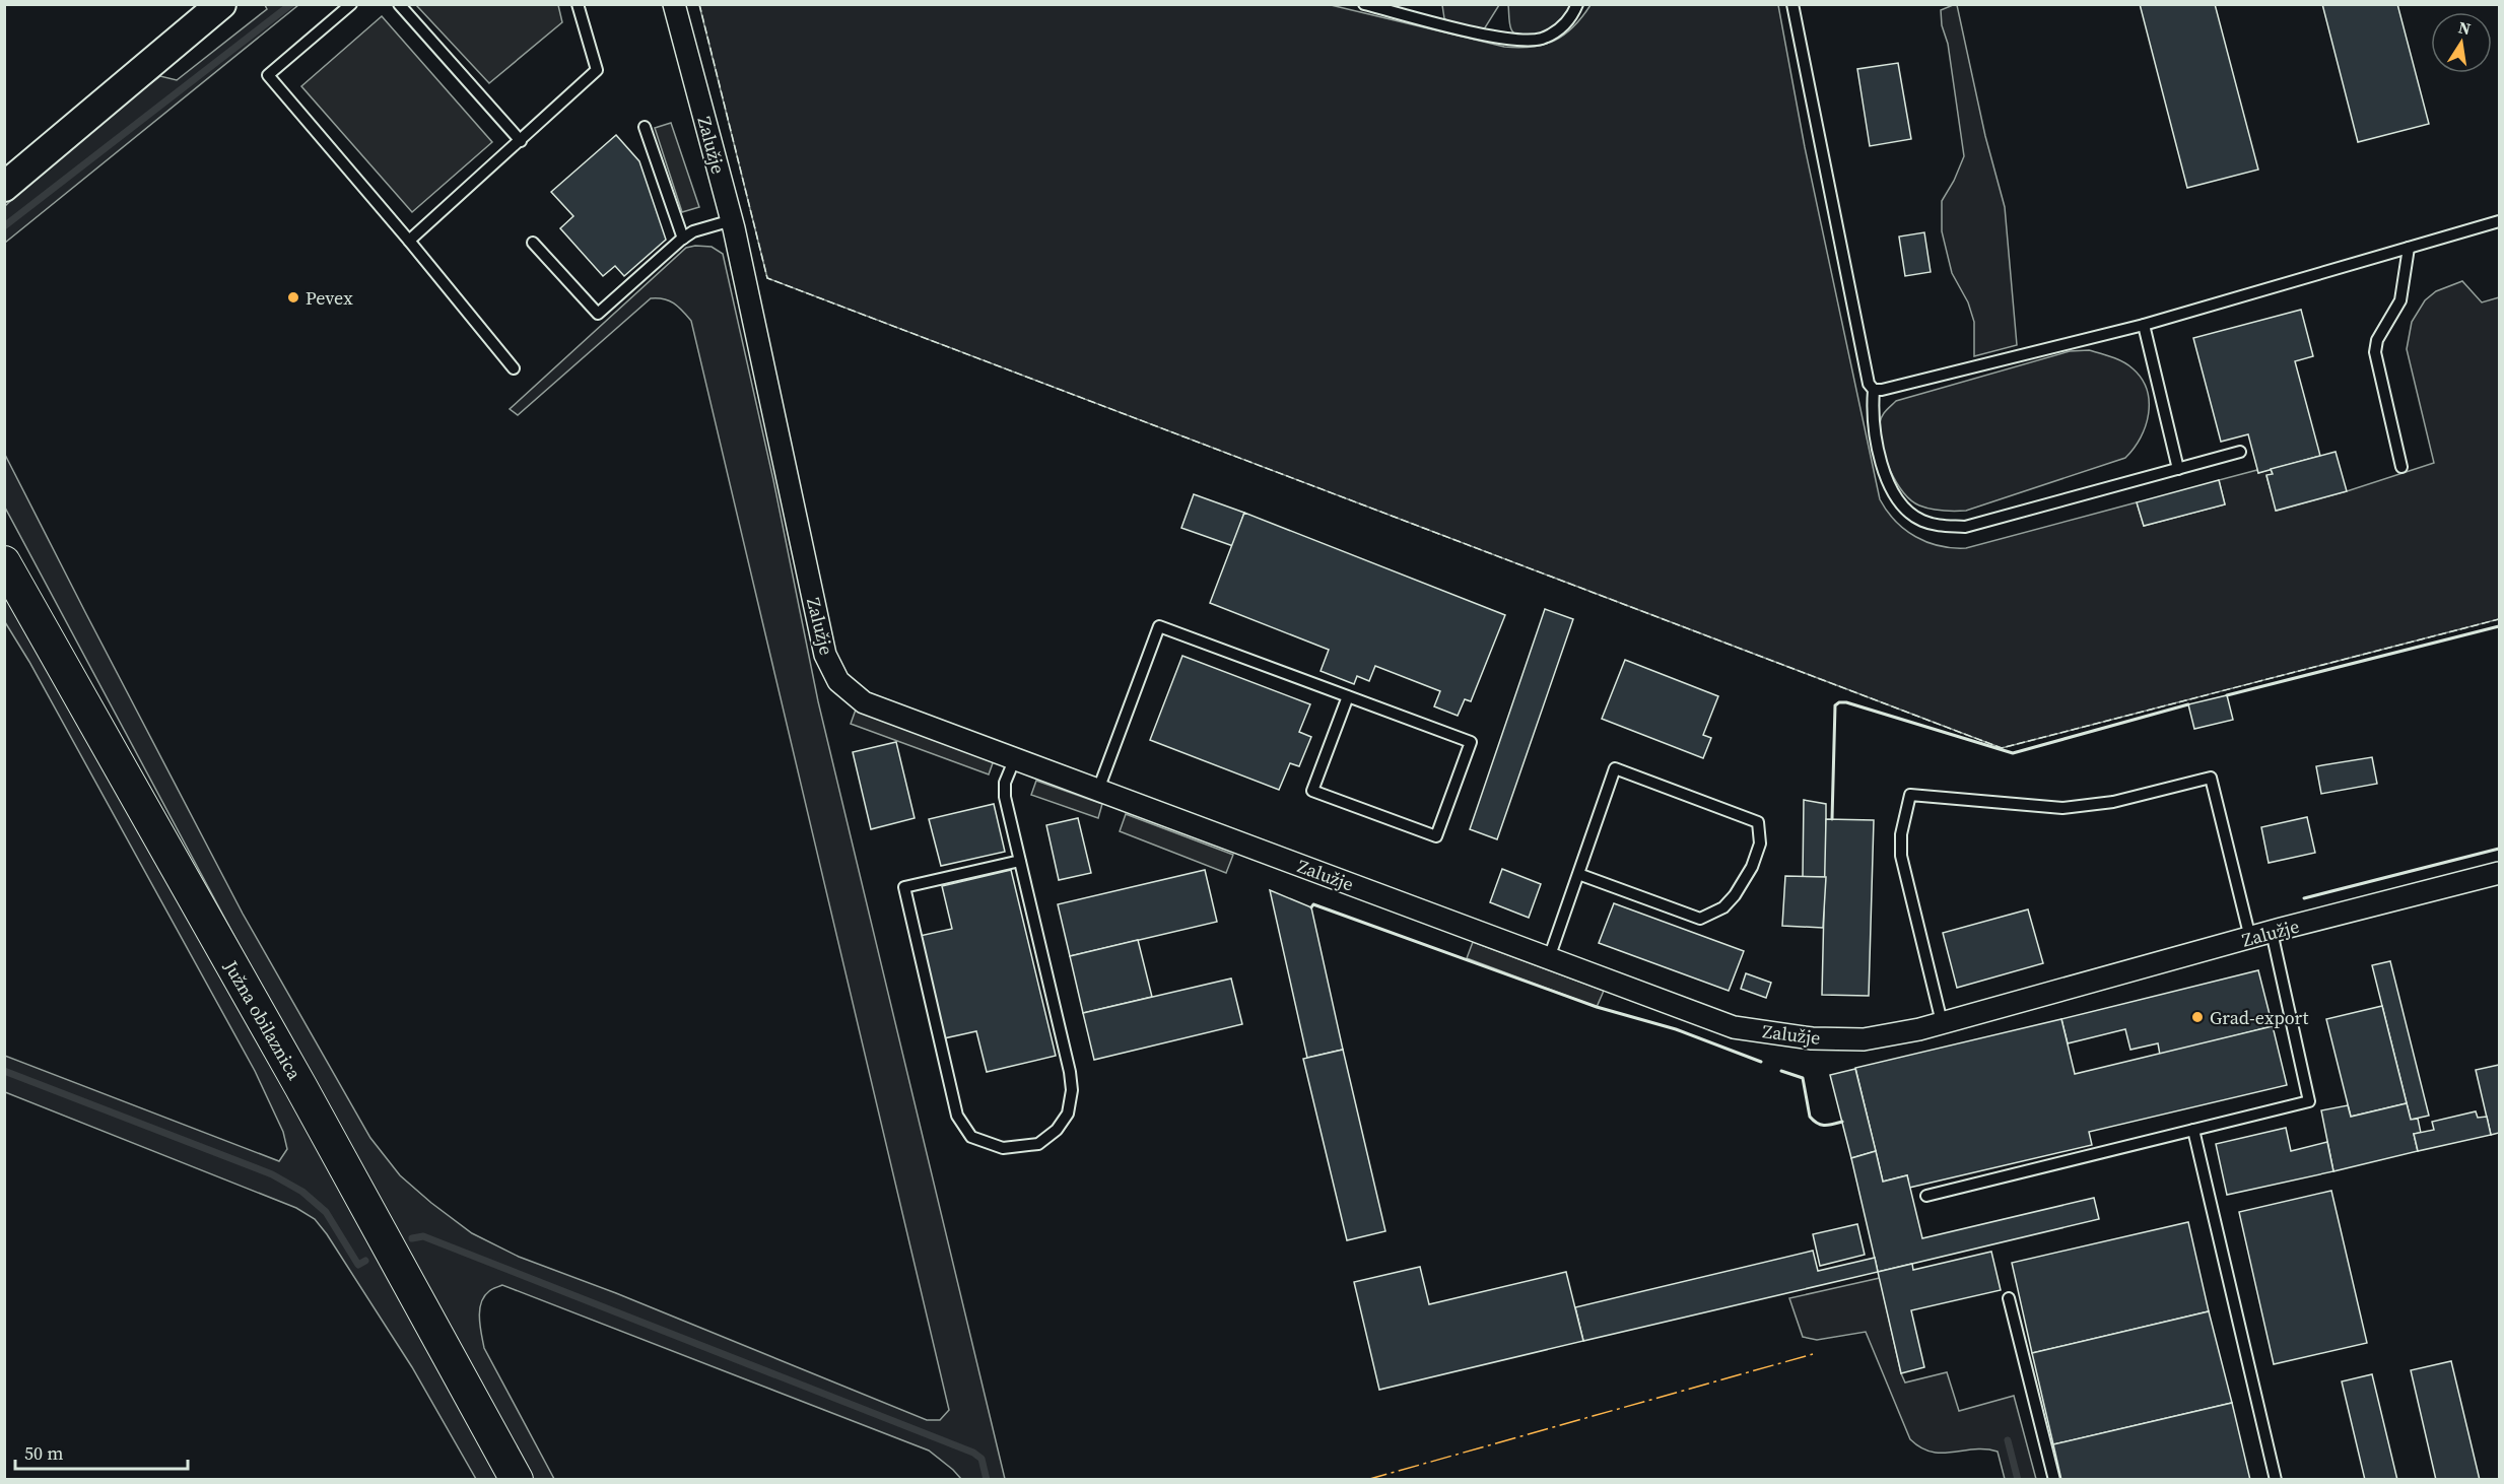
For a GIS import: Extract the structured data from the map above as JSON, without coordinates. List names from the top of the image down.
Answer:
{
  "streets": {
    "main road": ["Južna obilaznica"],
    "street": ["Zalužje"]
  },
  "places": ["Pevex", "Grad-export"],
  "scale_bar": "50 m",
  "north": "top"
}
